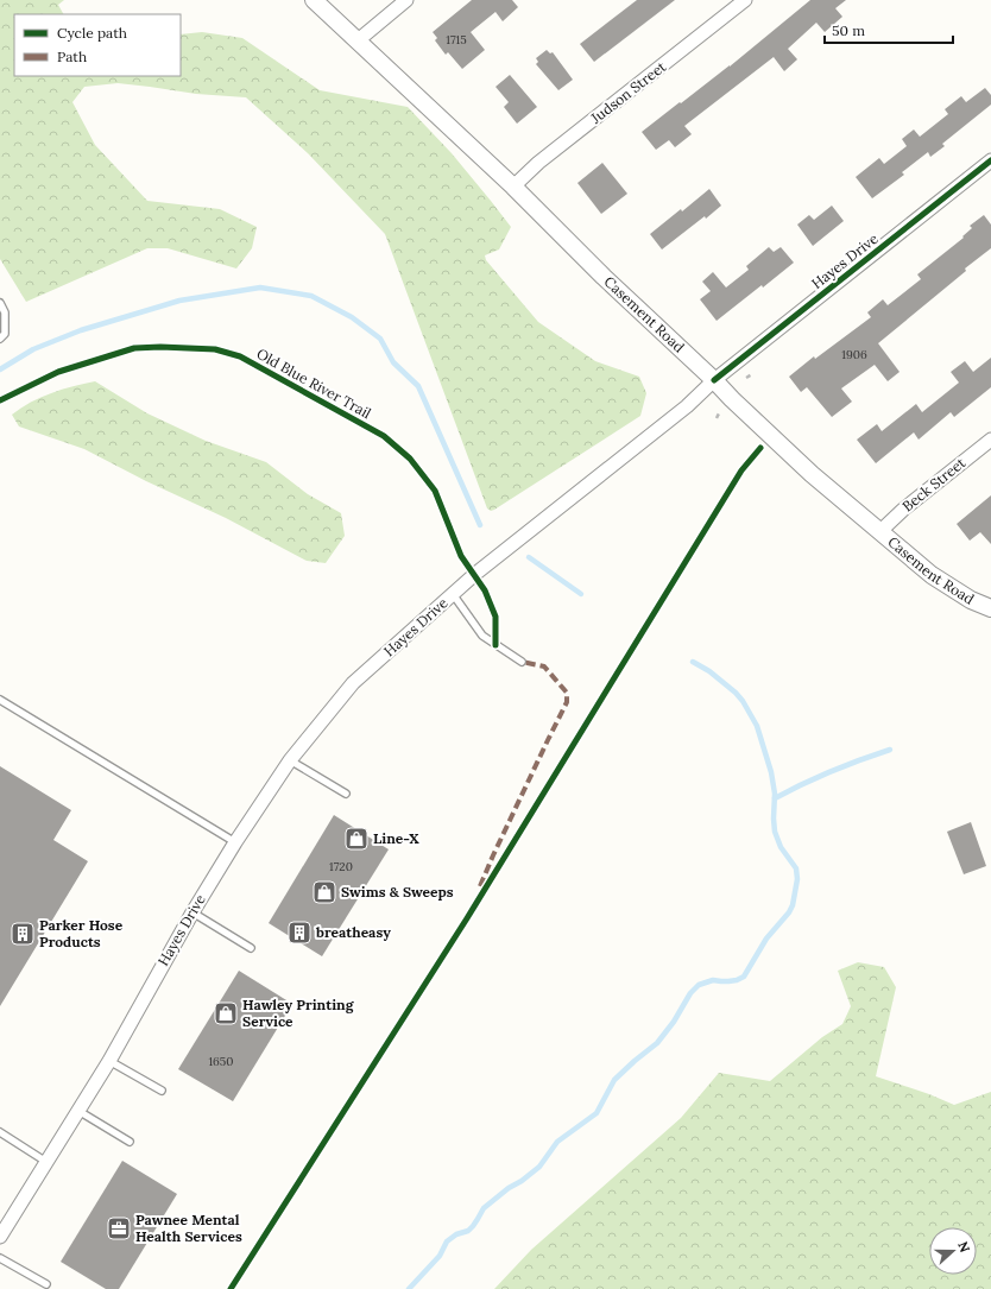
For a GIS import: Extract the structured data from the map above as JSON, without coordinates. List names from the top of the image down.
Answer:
{
  "streets": {
    "street": [
      "Judson Street",
      "Hayes Drive",
      "Casement Road",
      "Beck Street"
    ],
    "cycle path": ["Old Blue River Trail"]
  },
  "crossings": [
    ["Judson Street", "Casement Road"],
    ["Hayes Drive", "Casement Road"],
    ["Casement Road", "Beck Street"]
  ],
  "places": {
    "shop": ["Line-X", "Swims & Sweeps", "Hawley Printing Service"],
    "building": ["breatheasy", "Parker Hose Products"],
    "office": ["Pawnee Mental Health Services"]
  },
  "house_numbers": [
    "1715",
    "1906",
    "1720",
    "1650"
  ],
  "legend": ["Cycle path", "Path"],
  "scale_bar": "50 m",
  "north": "right"
}
